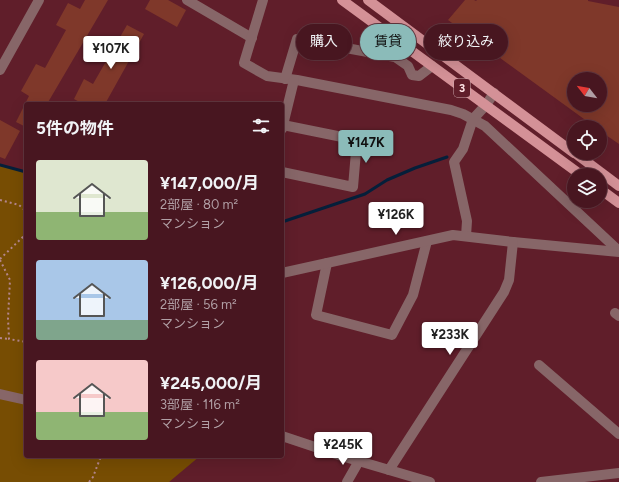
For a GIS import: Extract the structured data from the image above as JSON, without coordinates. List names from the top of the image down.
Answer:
{
  "streets": {
    "main road": ["3"]
  },
  "north": "top left",
  "page": {
    "chip": ["購入", "賃貸", "絞り込み"],
    "price": [
      "¥107K",
      "¥147K",
      "¥126K",
      "¥233K",
      "¥245K"
    ],
    "heading": "5件の物件",
    "list": [
      {
        "name": "¥147,000/月",
        "note": "2部屋 · 80 m² · マンション"
      },
      {
        "name": "¥126,000/月",
        "note": "2部屋 · 56 m² · マンション"
      },
      {
        "name": "¥245,000/月",
        "note": "3部屋 · 116 m² · マンション"
      }
    ]
  }
}
